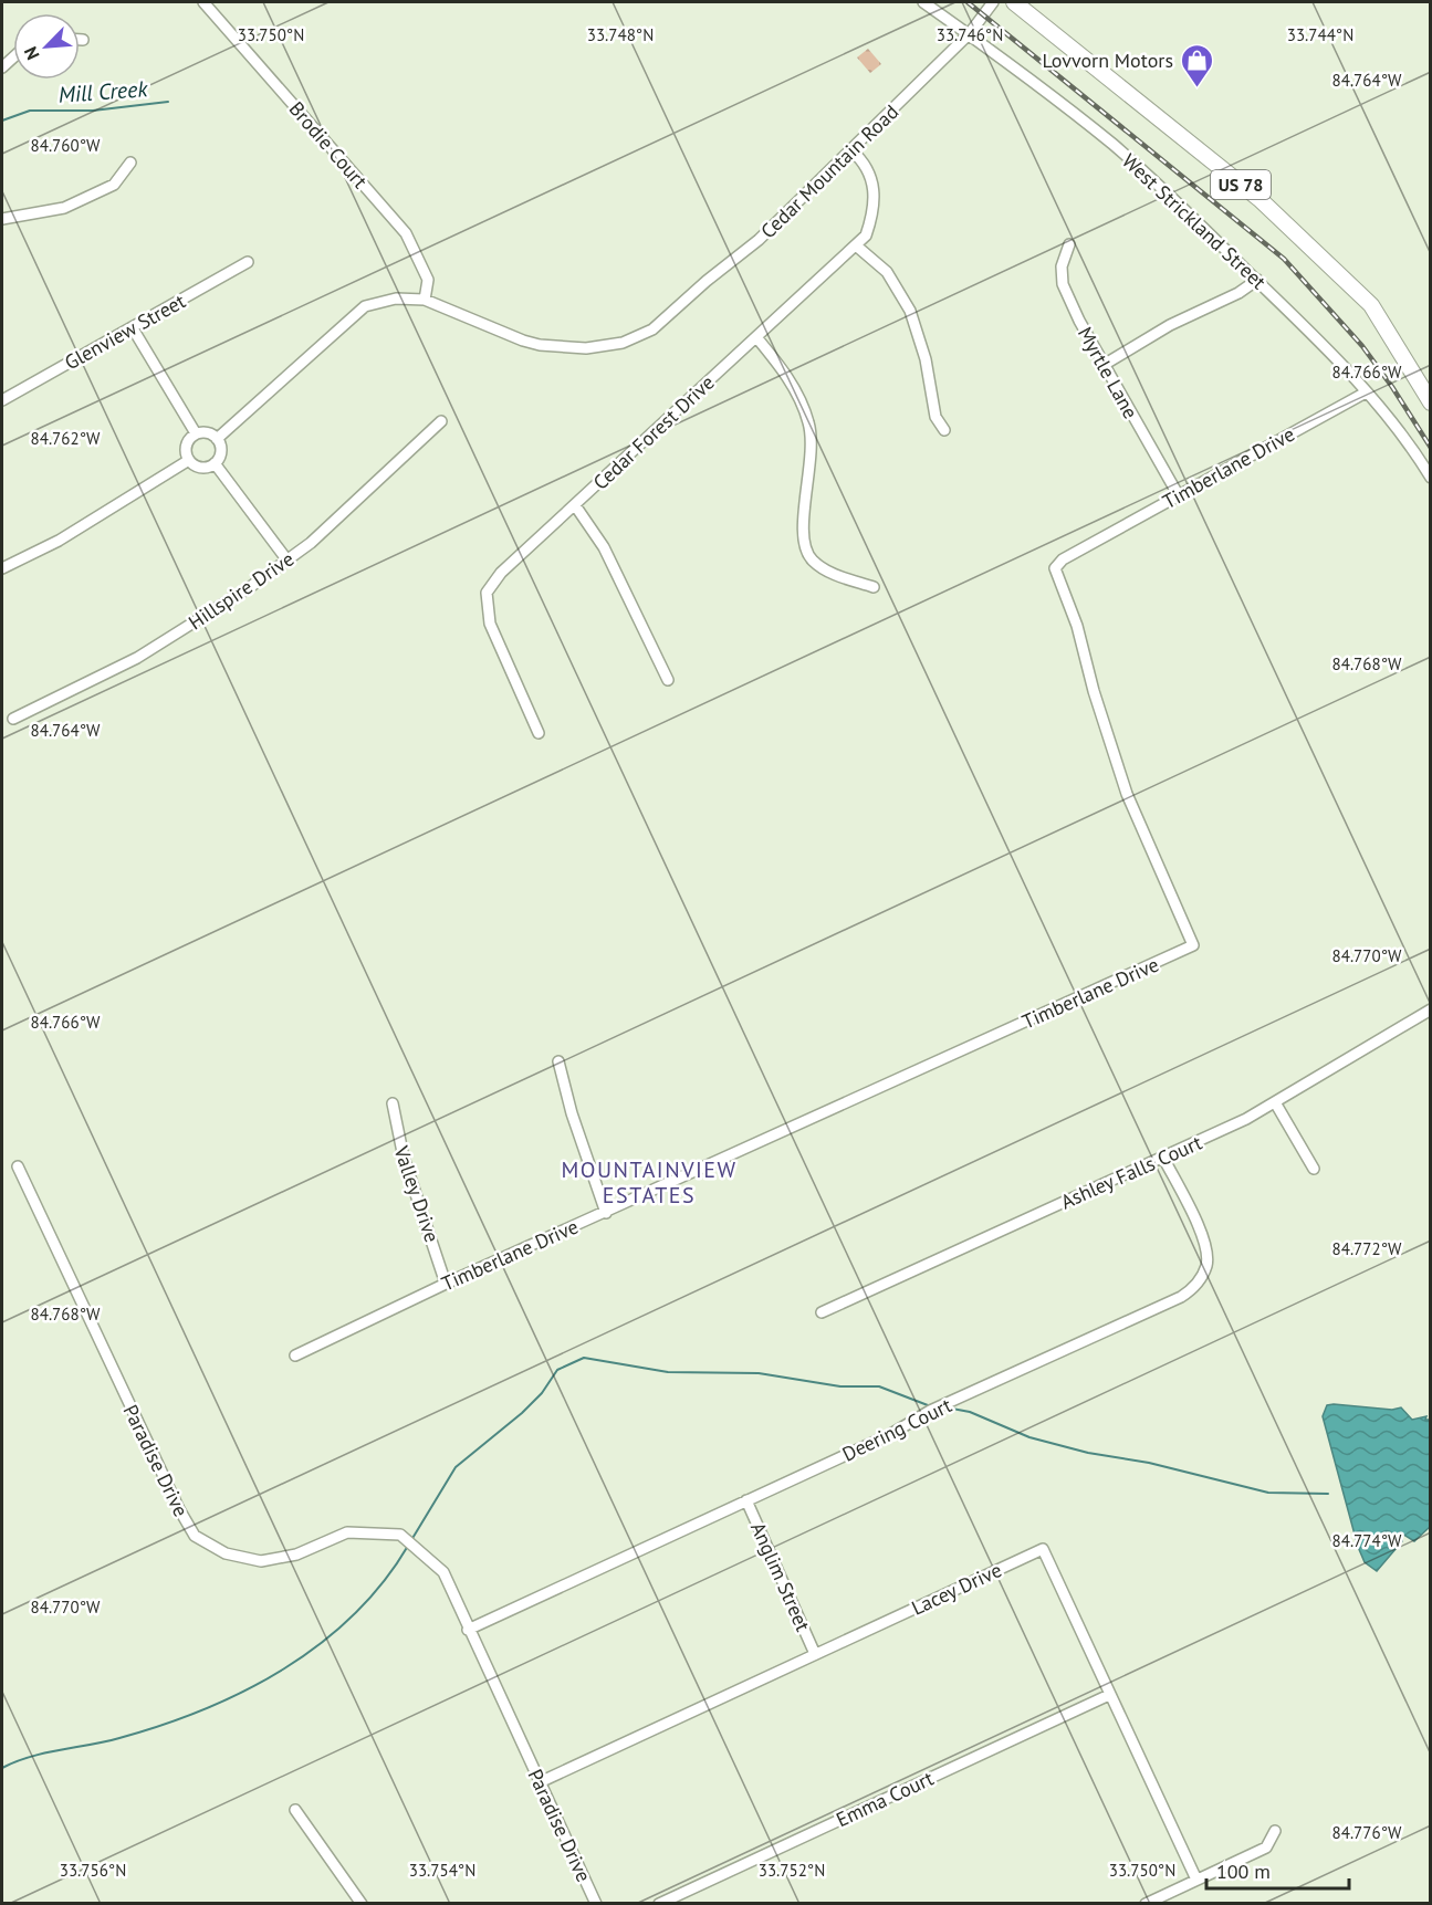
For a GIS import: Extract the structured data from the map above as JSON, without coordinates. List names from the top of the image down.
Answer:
{
  "streets": {
    "main road": ["US 78"],
    "street": [
      "Brodie Court",
      "Cedar Mountain Road",
      "West Strickland Street",
      "Glenview Street",
      "Myrtle Lane",
      "Cedar Forest Drive",
      "Timberlane Drive",
      "Hillspire Drive",
      "Ashley Falls Court",
      "Valley Drive",
      "Deering Court",
      "Paradise Drive",
      "Anglim Street",
      "Lacey Drive",
      "Emma Court"
    ]
  },
  "crossings": [
    ["Brodie Court", "Cedar Mountain Road"],
    ["Cedar Mountain Road", "West Strickland Street"],
    ["Cedar Mountain Road", "Cedar Forest Drive"],
    ["West Strickland Street", "Timberlane Drive"],
    ["Myrtle Lane", "Timberlane Drive"],
    ["Timberlane Drive", "Valley Drive"],
    ["Ashley Falls Court", "Deering Court"],
    ["Deering Court", "Paradise Drive"],
    ["Deering Court", "Anglim Street"],
    ["Paradise Drive", "Lacey Drive"],
    ["Anglim Street", "Lacey Drive"],
    ["Lacey Drive", "Emma Court"]
  ],
  "districts": ["MOUNTAINVIEW ESTATES"],
  "water": ["Mill Creek"],
  "places": {
    "shop": ["Lovvorn Motors"]
  },
  "scale_bar": "100 m",
  "north": "bottom left",
  "coordinates": [
    "33.750°N",
    "33.748°N",
    "33.746°N",
    "33.744°N",
    "84.764°W",
    "84.760°W",
    "84.766°W",
    "84.762°W",
    "84.768°W",
    "84.770°W",
    "84.772°W",
    "84.774°W",
    "84.776°W",
    "33.756°N",
    "33.754°N",
    "33.752°N"
  ]
}
